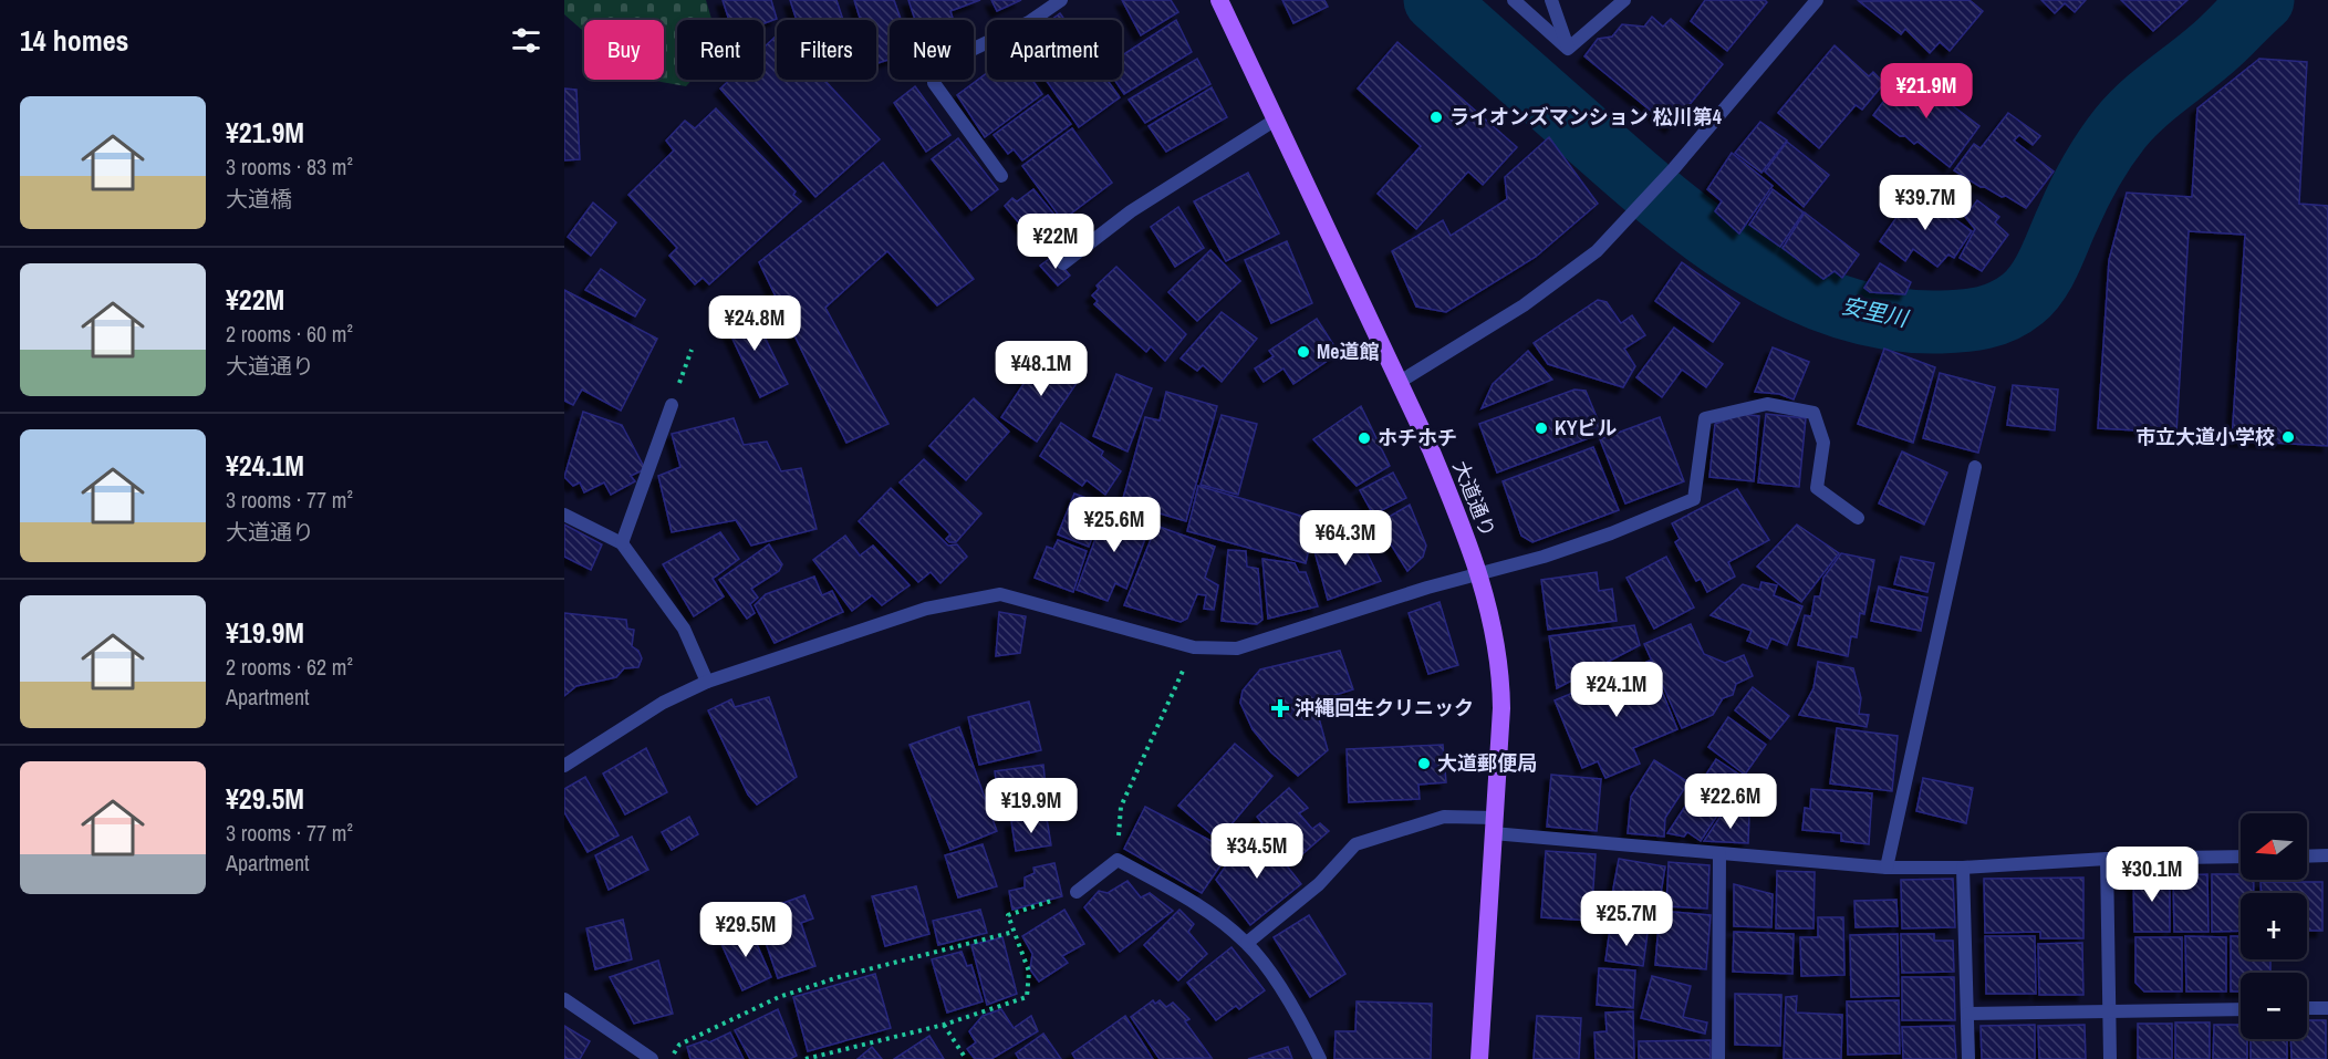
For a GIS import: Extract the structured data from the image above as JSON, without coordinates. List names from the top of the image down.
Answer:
{
  "streets": {
    "main road": ["大道通り"]
  },
  "water": ["安里川"],
  "places": {
    "other": [
      "ライオンズマンション 松川第4",
      "Me道館",
      "KYビル",
      "市立大道小学校",
      "ホチホチ",
      "大道郵便局"
    ],
    "health": ["沖縄回生クリニック"]
  },
  "north": "left",
  "page": {
    "heading": "14 homes",
    "chip": [
      "Buy",
      "Rent",
      "Filters",
      "New",
      "Apartment"
    ],
    "price": [
      "¥21.9M",
      "¥39.7M",
      "¥22M",
      "¥24.8M",
      "¥48.1M",
      "¥25.6M",
      "¥64.3M",
      "¥24.1M",
      "¥22.6M",
      "¥19.9M",
      "¥34.5M",
      "¥30.1M",
      "¥25.7M",
      "¥29.5M"
    ],
    "list": [
      {
        "name": "¥21.9M",
        "note": "3 rooms · 83 m² · 大道橋"
      },
      {
        "name": "¥22M",
        "note": "2 rooms · 60 m² · 大道通り"
      },
      {
        "name": "¥24.1M",
        "note": "3 rooms · 77 m² · 大道通り"
      },
      {
        "name": "¥19.9M",
        "note": "2 rooms · 62 m² · Apartment"
      },
      {
        "name": "¥29.5M",
        "note": "3 rooms · 77 m² · Apartment"
      }
    ],
    "map_buttons": ["+", "−"]
  }
}
